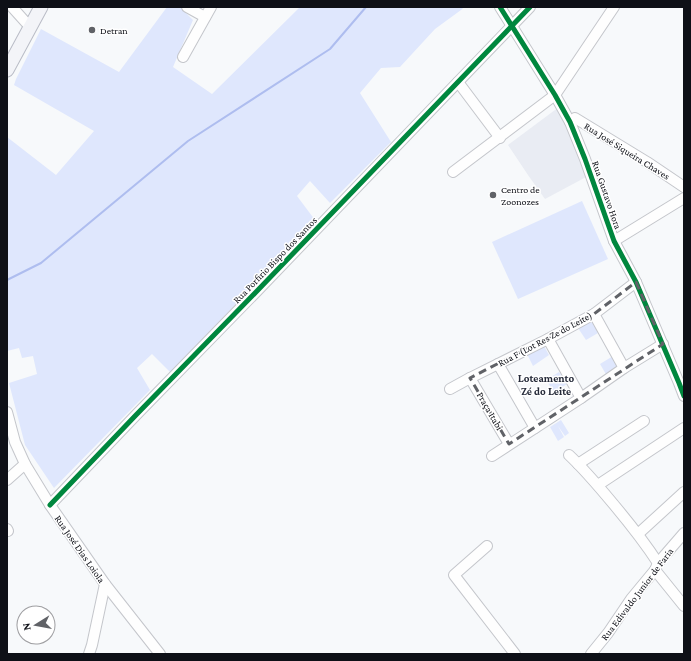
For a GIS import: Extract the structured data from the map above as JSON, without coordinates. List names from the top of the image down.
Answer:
{
  "streets": {
    "street": [
      "Rua José Siqueira Chaves",
      "Rua Gustavo Hora",
      "Rua Porfirio Bispo dos Santos",
      "Rua F (Lot Res Ze do Leite)",
      "Praça Itabi",
      "Rua José Dias Loiola",
      "Rua Edivaldo Junior de Faria"
    ]
  },
  "crossings": [
    ["Rua José Siqueira Chaves", "Rua Gustavo Hora"],
    ["Rua Gustavo Hora", "Rua Porfirio Bispo dos Santos"],
    ["Rua Gustavo Hora", "Rua F (Lot Res Ze do Leite)"],
    ["Rua Porfirio Bispo dos Santos", "Rua José Dias Loiola"],
    ["Rua F (Lot Res Ze do Leite)", "Praça Itabi"]
  ],
  "districts": ["Loteamento Zé do Leite"],
  "places": ["Detran", "Centro de Zoonozes"],
  "north": "left"
}
